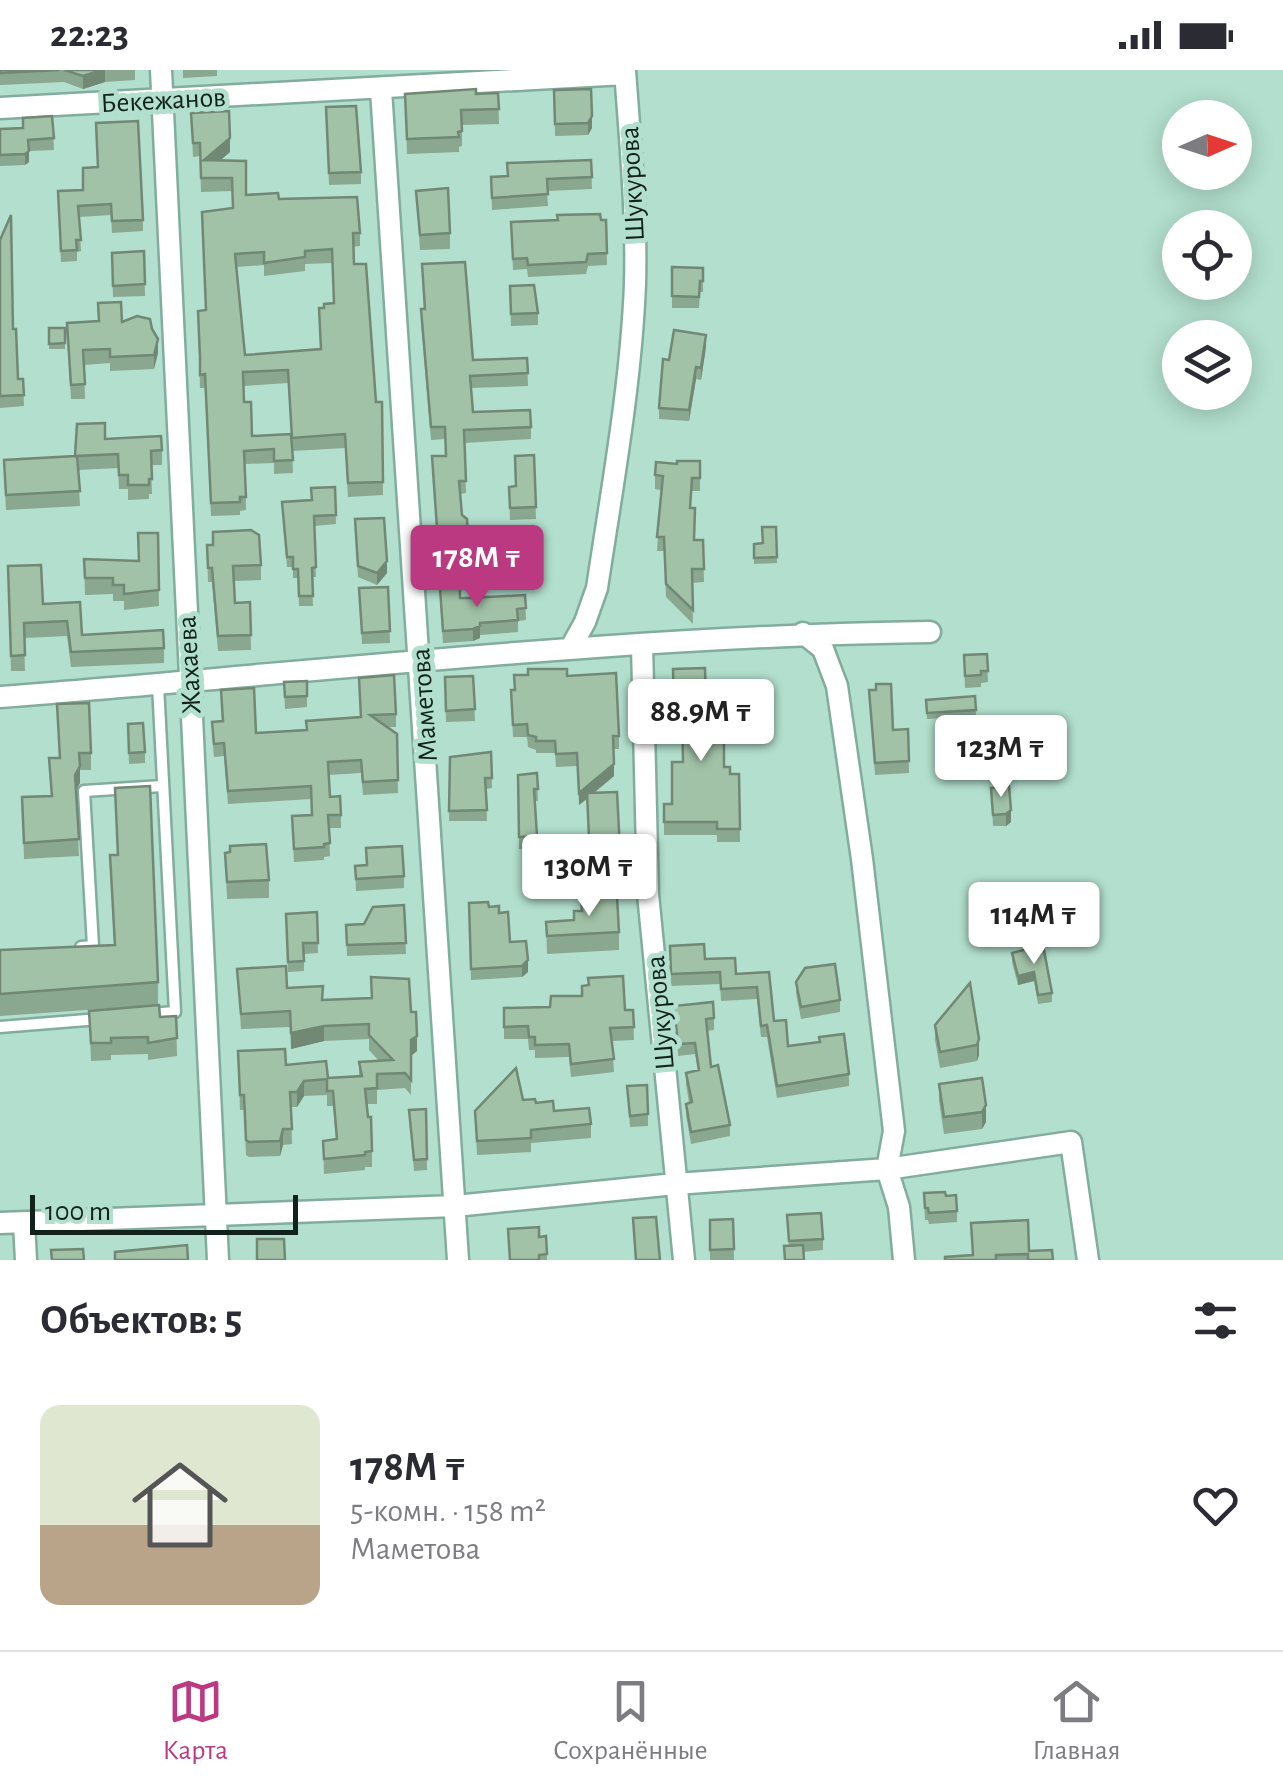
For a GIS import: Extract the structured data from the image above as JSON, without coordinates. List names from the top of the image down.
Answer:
{
  "streets": {
    "street": [
      "Бекежанов",
      "Шукурова",
      "Жахаева",
      "Маметова"
    ]
  },
  "crossings": [
    ["Бекежанов", "Шукурова"],
    ["Бекежанов", "Жахаева"],
    ["Бекежанов", "Маметова"]
  ],
  "scale_bar": "100 m",
  "north": "right",
  "page": {
    "status": "22:23",
    "price": [
      "178M ₸",
      "88.9M ₸",
      "123M ₸",
      "130M ₸",
      "114M ₸"
    ],
    "scale": "100 m",
    "heading": "Объектов: 5",
    "list": [
      {
        "name": "178M ₸",
        "note": "5-комн. · 158 m² · Маметова"
      }
    ],
    "tabs": ["Карта", "Сохранённые", "Главная"]
  }
}
